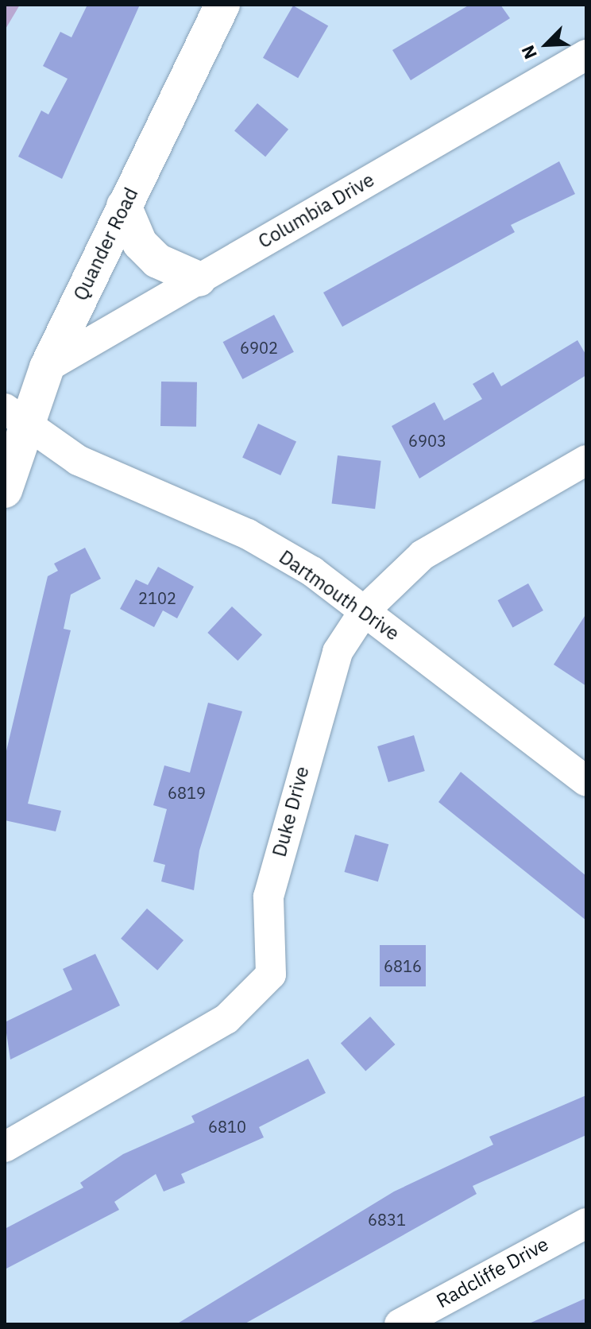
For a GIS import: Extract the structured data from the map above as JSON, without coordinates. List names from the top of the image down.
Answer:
{
  "streets": {
    "street": [
      "Columbia Drive",
      "Quander Road",
      "Dartmouth Drive",
      "Duke Drive",
      "Radcliffe Drive"
    ]
  },
  "crossings": [
    ["Columbia Drive", "Quander Road"],
    ["Quander Road", "Dartmouth Drive"],
    ["Dartmouth Drive", "Duke Drive"]
  ],
  "house_numbers": [
    "6902",
    "6903",
    "2102",
    "6819",
    "6816",
    "6810",
    "6831"
  ],
  "north": "bottom left"
}
